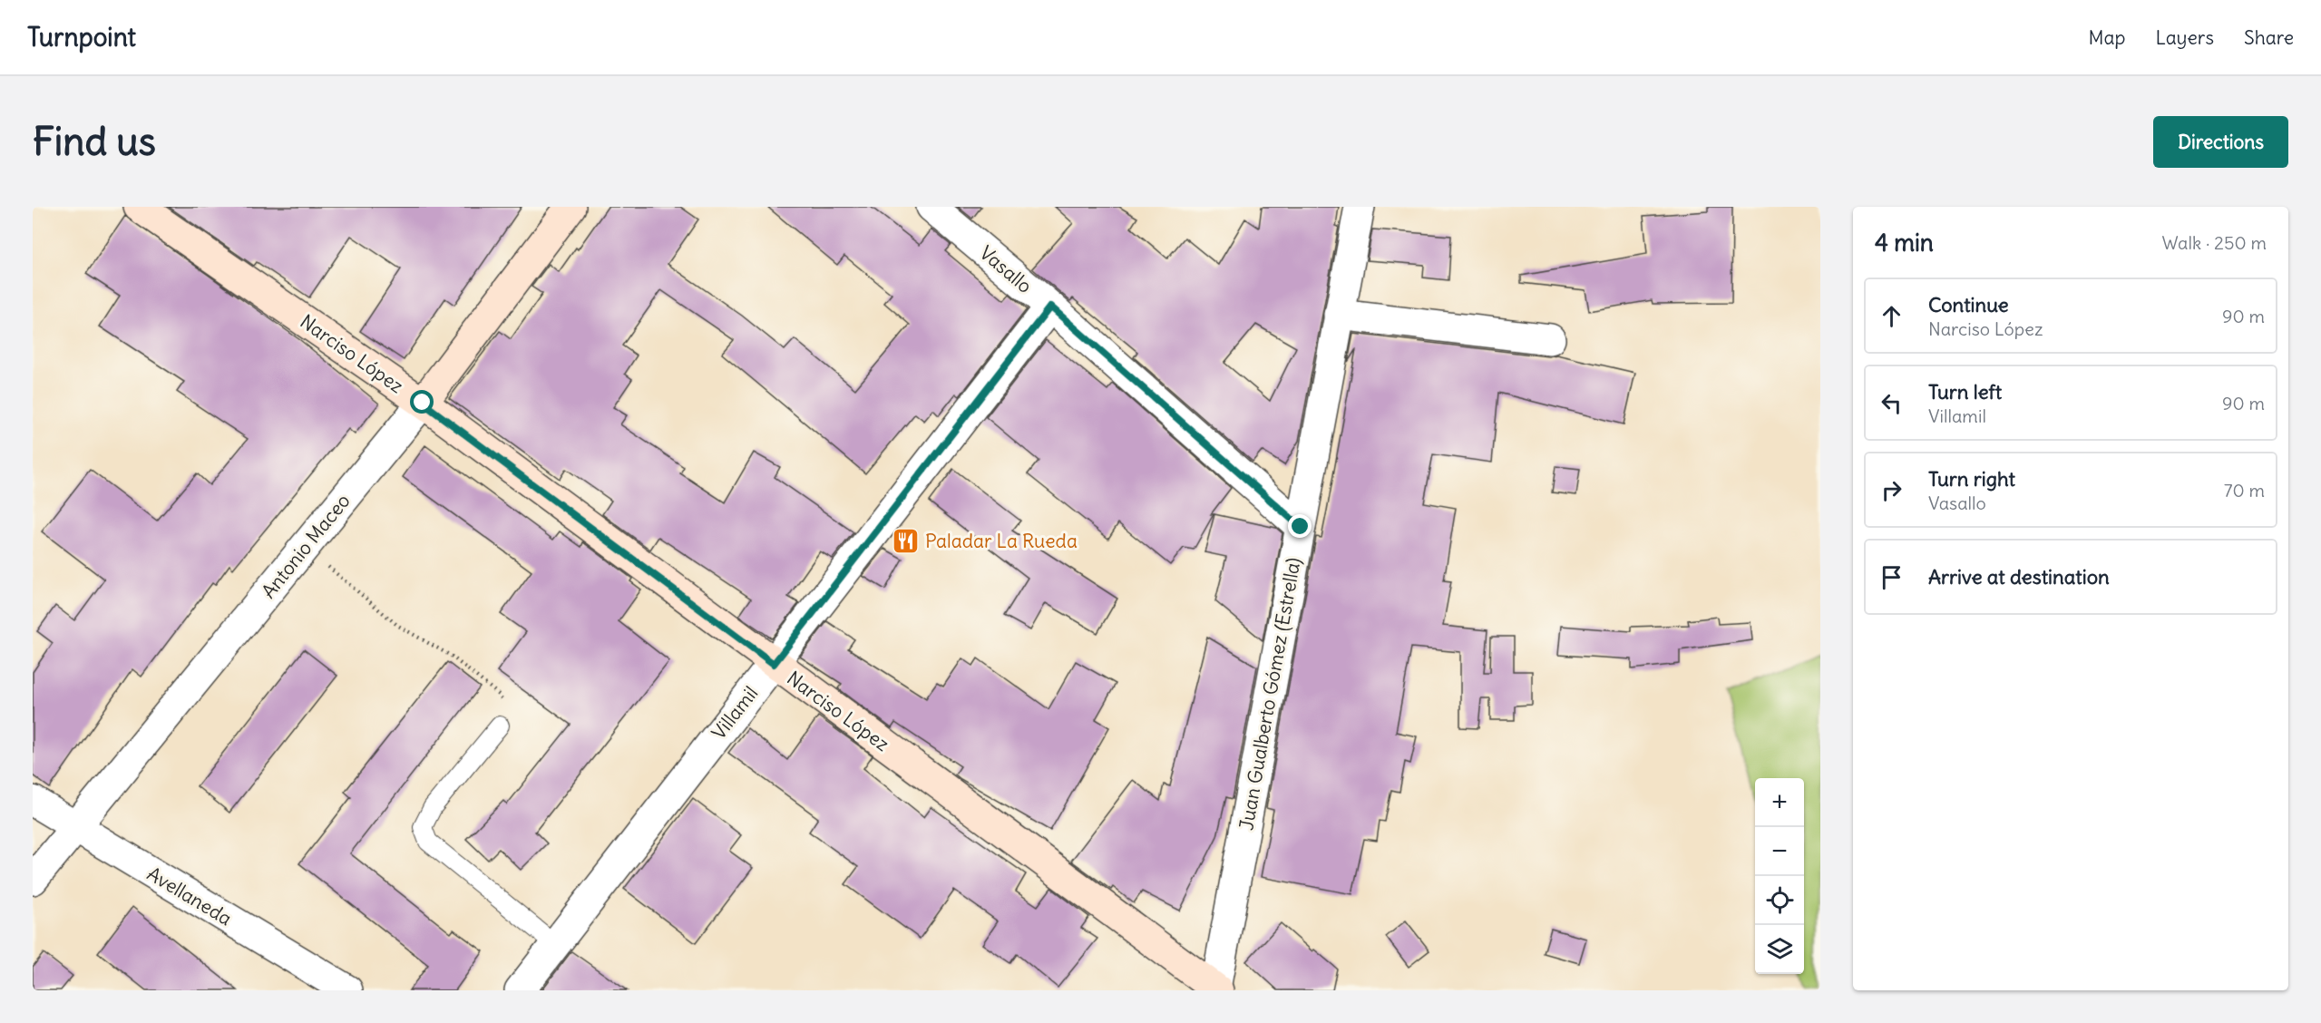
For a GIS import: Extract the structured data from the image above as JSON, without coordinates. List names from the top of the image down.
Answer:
{
  "streets": {
    "street": [
      "Vasallo",
      "Narciso López",
      "Antonio Maceo",
      "Juan Gualberto Gómez (Estrella)",
      "Villamil",
      "Avellaneda"
    ]
  },
  "crossings": [
    ["Vasallo", "Juan Gualberto Gómez (Estrella)"],
    ["Vasallo", "Villamil"],
    ["Narciso López", "Antonio Maceo"],
    ["Narciso López", "Juan Gualberto Gómez (Estrella)"],
    ["Narciso López", "Villamil"],
    ["Antonio Maceo", "Avellaneda"]
  ],
  "places": {
    "restaurant": ["Paladar La Rueda"]
  },
  "page": {
    "header": "Turnpoint",
    "nav": ["Map", "Layers", "Share"],
    "buttons": "Directions",
    "title": "Find us",
    "heading": ["4 min", "Walk · 250 m"],
    "list": [
      ["Continue", "Narciso López", "90 m"],
      ["Turn left", "Villamil", "90 m"],
      ["Turn right", "Vasallo", "70 m"],
      "Arrive at destination"
    ],
    "map_buttons": ["+", "−"]
  }
}
